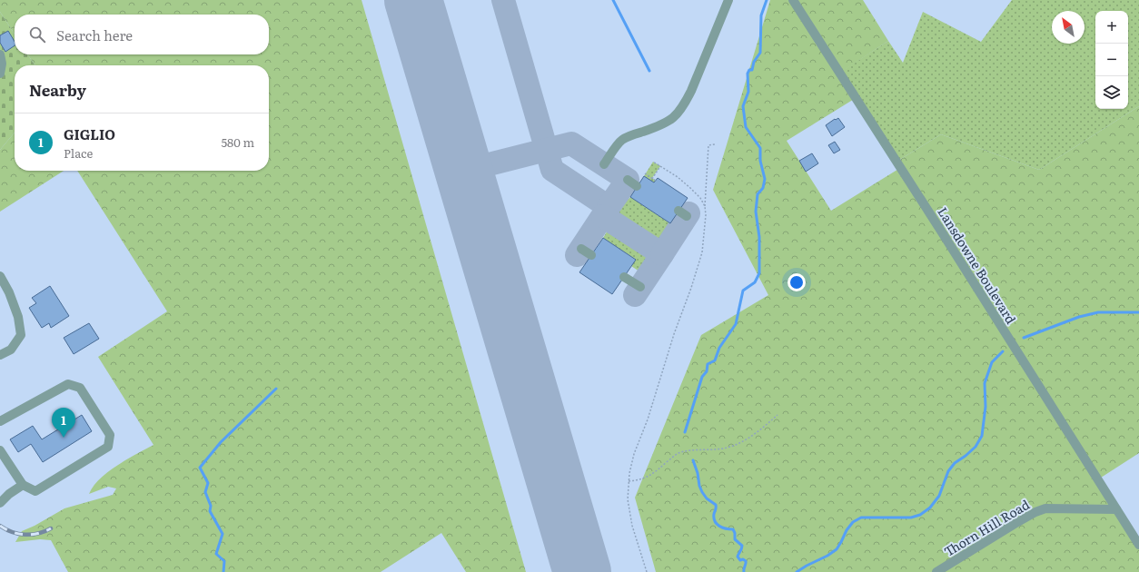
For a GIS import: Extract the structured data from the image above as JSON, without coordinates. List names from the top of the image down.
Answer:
{
  "streets": {
    "street": ["Lansdowne Boulevard", "Thorn Hill Road"]
  },
  "crossings": [
    ["Lansdowne Boulevard", "Thorn Hill Road"]
  ],
  "north": "top left",
  "page": {
    "map_buttons": ["+", "−"],
    "search": "Search here",
    "heading": "Nearby",
    "list": [
      {
        "mark": "1",
        "name": "GIGLIO",
        "note": "Place",
        "value": "580 m"
      }
    ],
    "pins": "1"
  }
}
